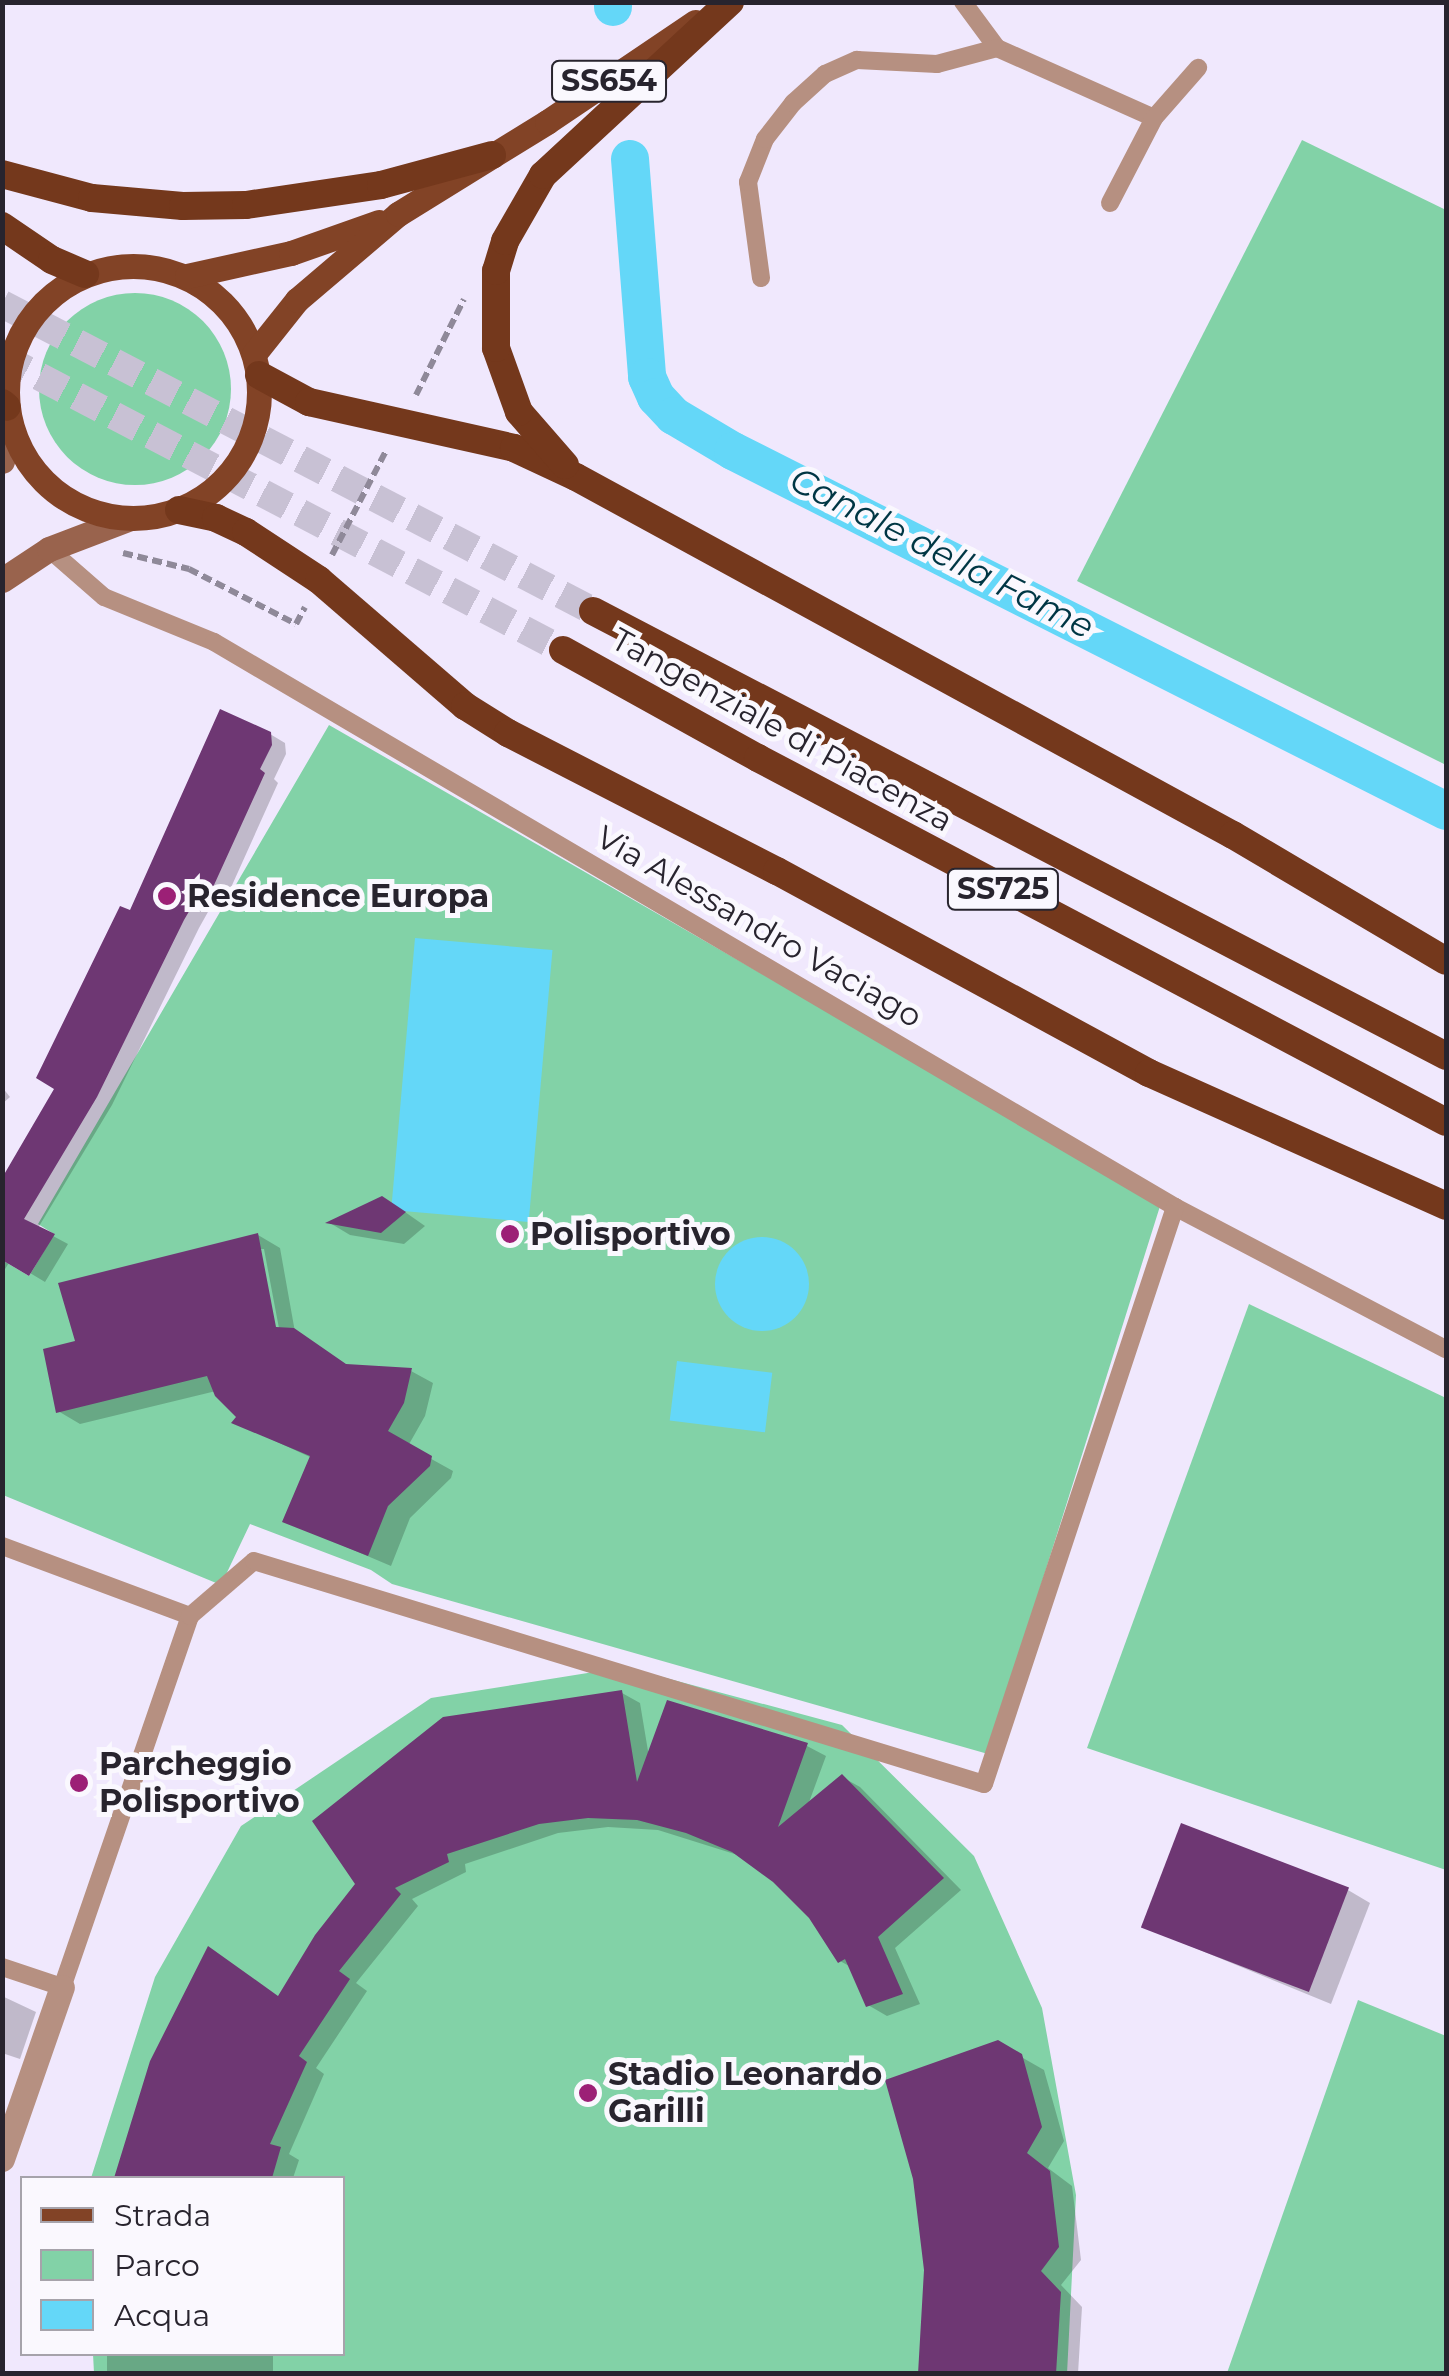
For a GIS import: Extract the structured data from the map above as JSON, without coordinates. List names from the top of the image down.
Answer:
{
  "streets": {
    "highway": ["Tangenziale di Piacenza", "SS725"],
    "main road": ["SS654"],
    "lane": ["Via Alessandro Vaciago"]
  },
  "water": ["Canale della Fame"],
  "places": [
    "Residence Europa",
    "Polisportivo",
    "Parcheggio Polisportivo",
    "Stadio Leonardo Garilli"
  ],
  "legend": ["Strada", "Parco", "Acqua"]
}
